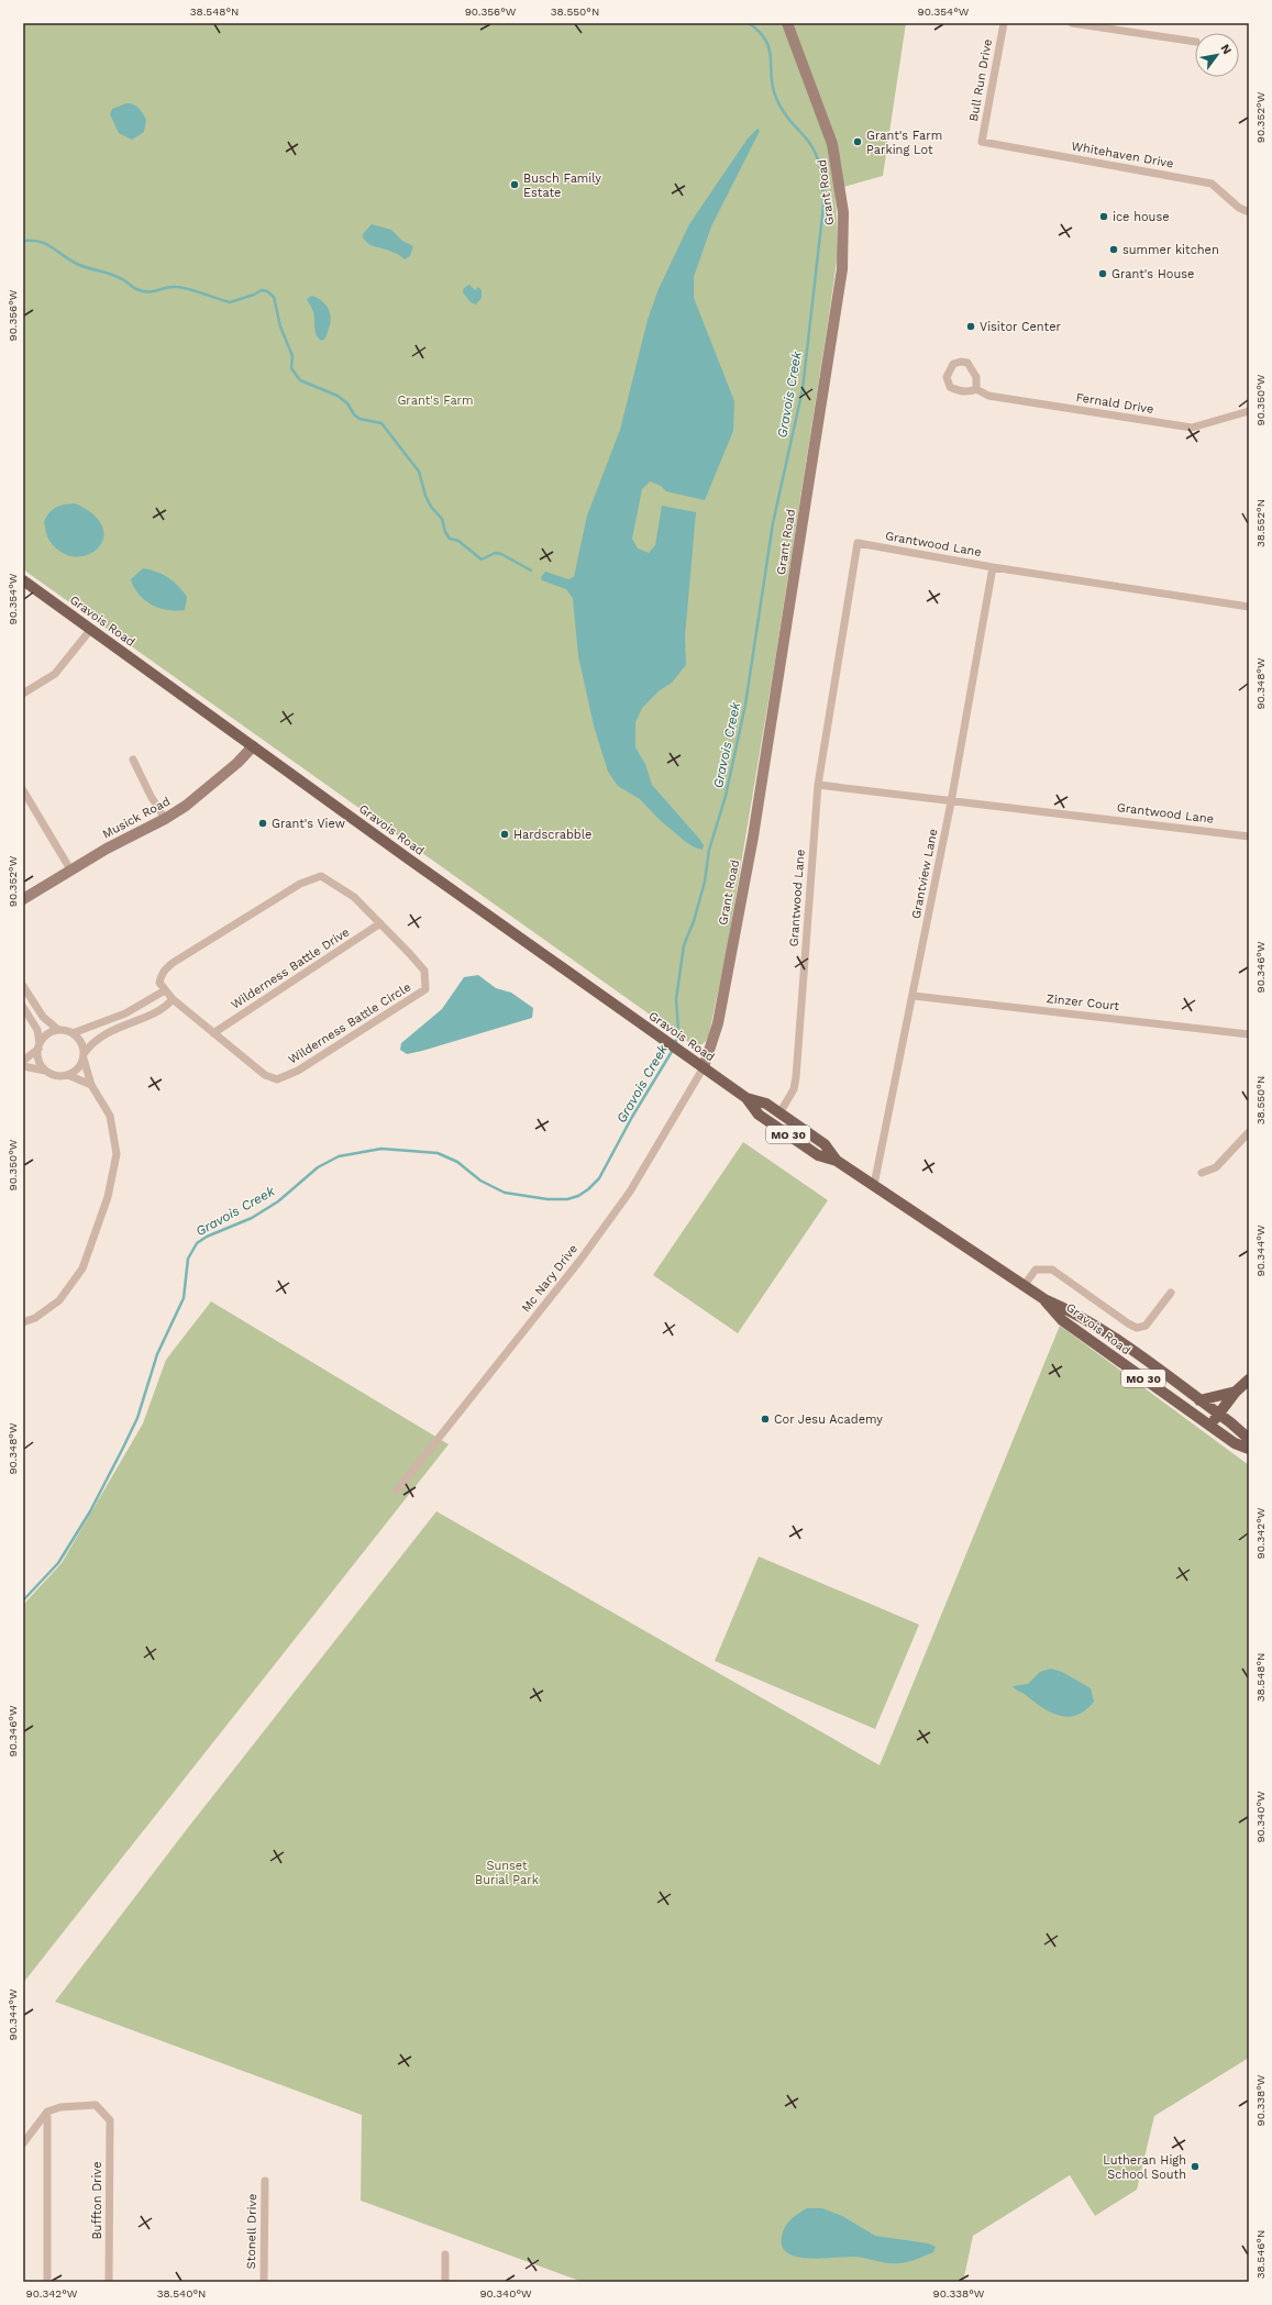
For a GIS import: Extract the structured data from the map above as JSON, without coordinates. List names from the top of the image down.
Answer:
{
  "streets": {
    "main road": ["Gravois Road", "MO 30"],
    "street": [
      "Bull Run Drive",
      "Whitehaven Drive",
      "Grant Road",
      "Fernald Drive",
      "Grantwood Lane",
      "Musick Road",
      "Grantview Lane",
      "Wilderness Battle Drive",
      "Zinzer Court",
      "Wilderness Battle Circle",
      "Mc Nary Drive",
      "Buffton Drive",
      "Stonell Drive"
    ]
  },
  "crossings": [
    ["Bull Run Drive", "Whitehaven Drive"],
    ["Grant Road", "Gravois Road"],
    ["Grant Road", "Mc Nary Drive"],
    ["Grantwood Lane", "Gravois Road"],
    ["Grantwood Lane", "Grantview Lane"],
    ["Gravois Road", "Musick Road"],
    ["Gravois Road", "Grantview Lane"],
    ["Gravois Road", "Mc Nary Drive"],
    ["Grantview Lane", "Zinzer Court"],
    ["Wilderness Battle Drive", "Wilderness Battle Circle"]
  ],
  "water": ["Gravois Creek"],
  "parks": ["Grant's Farm", "Sunset Burial Park"],
  "places": [
    "Grant's Farm Parking Lot",
    "Busch Family Estate",
    "ice house",
    "summer kitchen",
    "Grant's House",
    "Visitor Center",
    "Grant's View",
    "Hardscrabble",
    "Cor Jesu Academy",
    "Lutheran High School South"
  ],
  "north": "top right",
  "coordinates": [
    "38.548°N",
    "90.356°W",
    "38.550°N",
    "90.354°W",
    "90.352°W",
    "90.350°W",
    "38.552°N",
    "90.348°W",
    "90.346°W",
    "90.344°W",
    "90.342°W",
    "90.340°W",
    "90.338°W",
    "38.546°N",
    "38.540°N"
  ]
}
